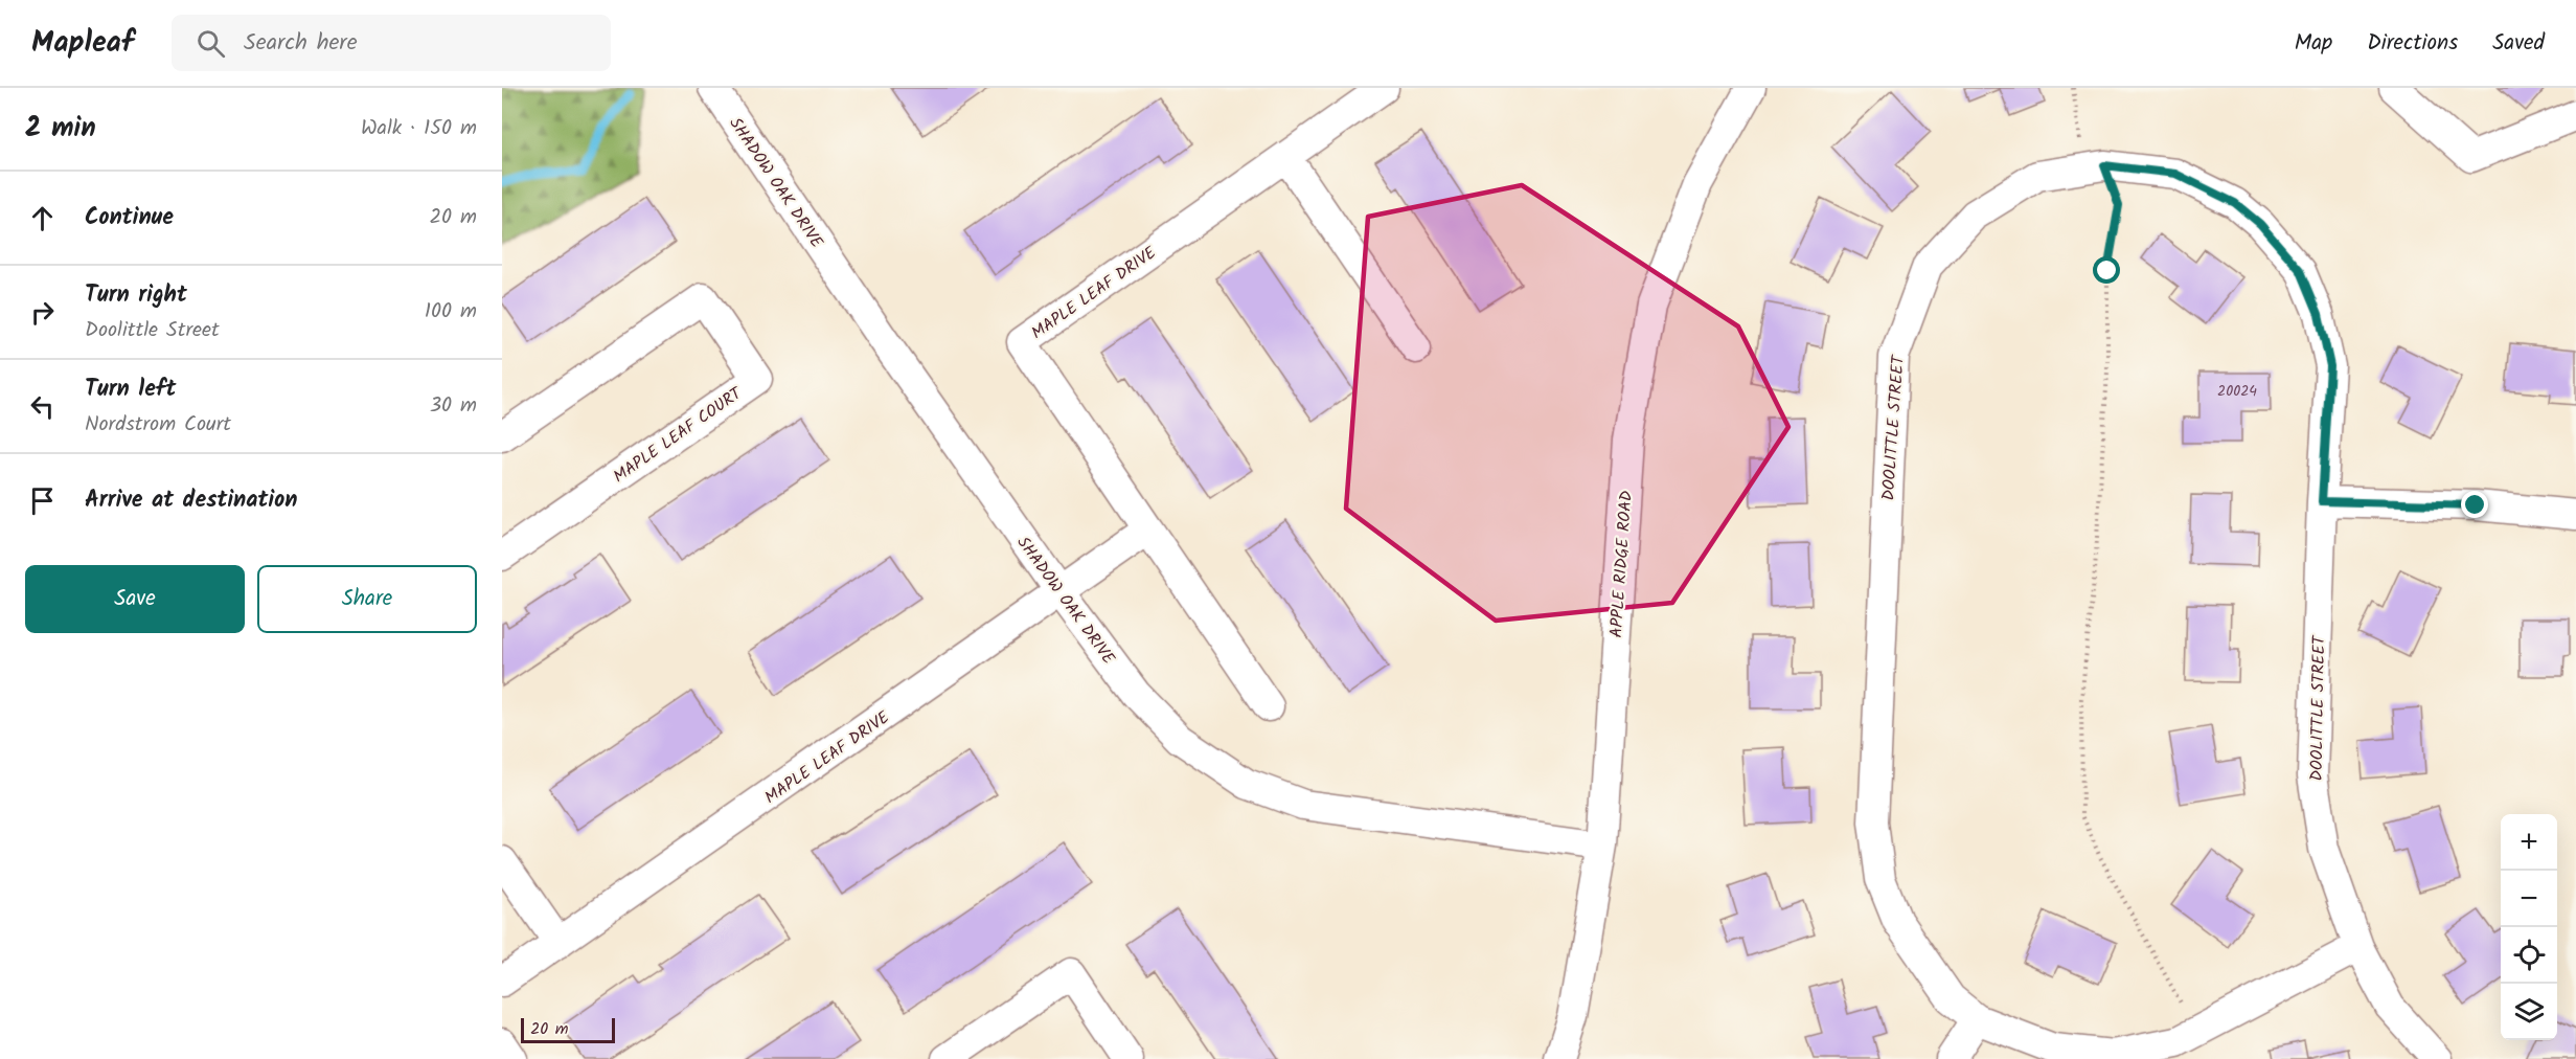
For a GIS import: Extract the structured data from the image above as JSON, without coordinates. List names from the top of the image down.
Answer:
{
  "streets": {
    "street": [
      "SHADOW OAK DRIVE",
      "MAPLE LEAF DRIVE",
      "DOOLITTLE STREET",
      "MAPLE LEAF COURT",
      "APPLE RIDGE ROAD"
    ]
  },
  "crossings": [
    ["SHADOW OAK DRIVE", "MAPLE LEAF DRIVE"],
    ["SHADOW OAK DRIVE", "APPLE RIDGE ROAD"]
  ],
  "house_numbers": ["20024"],
  "scale_bar": "20 m",
  "page": {
    "header": "Mapleaf",
    "search": "Search here",
    "nav": ["Map", "Directions", "Saved"],
    "heading": ["2 min", "Walk · 150 m"],
    "list": [
      ["Continue", "20 m"],
      ["Turn right", "Doolittle Street", "100 m"],
      ["Turn left", "Nordstrom Court", "30 m"],
      "Arrive at destination"
    ],
    "buttons": ["Save", "Share"],
    "map_buttons": ["+", "−"],
    "scale": "20 m"
  }
}
